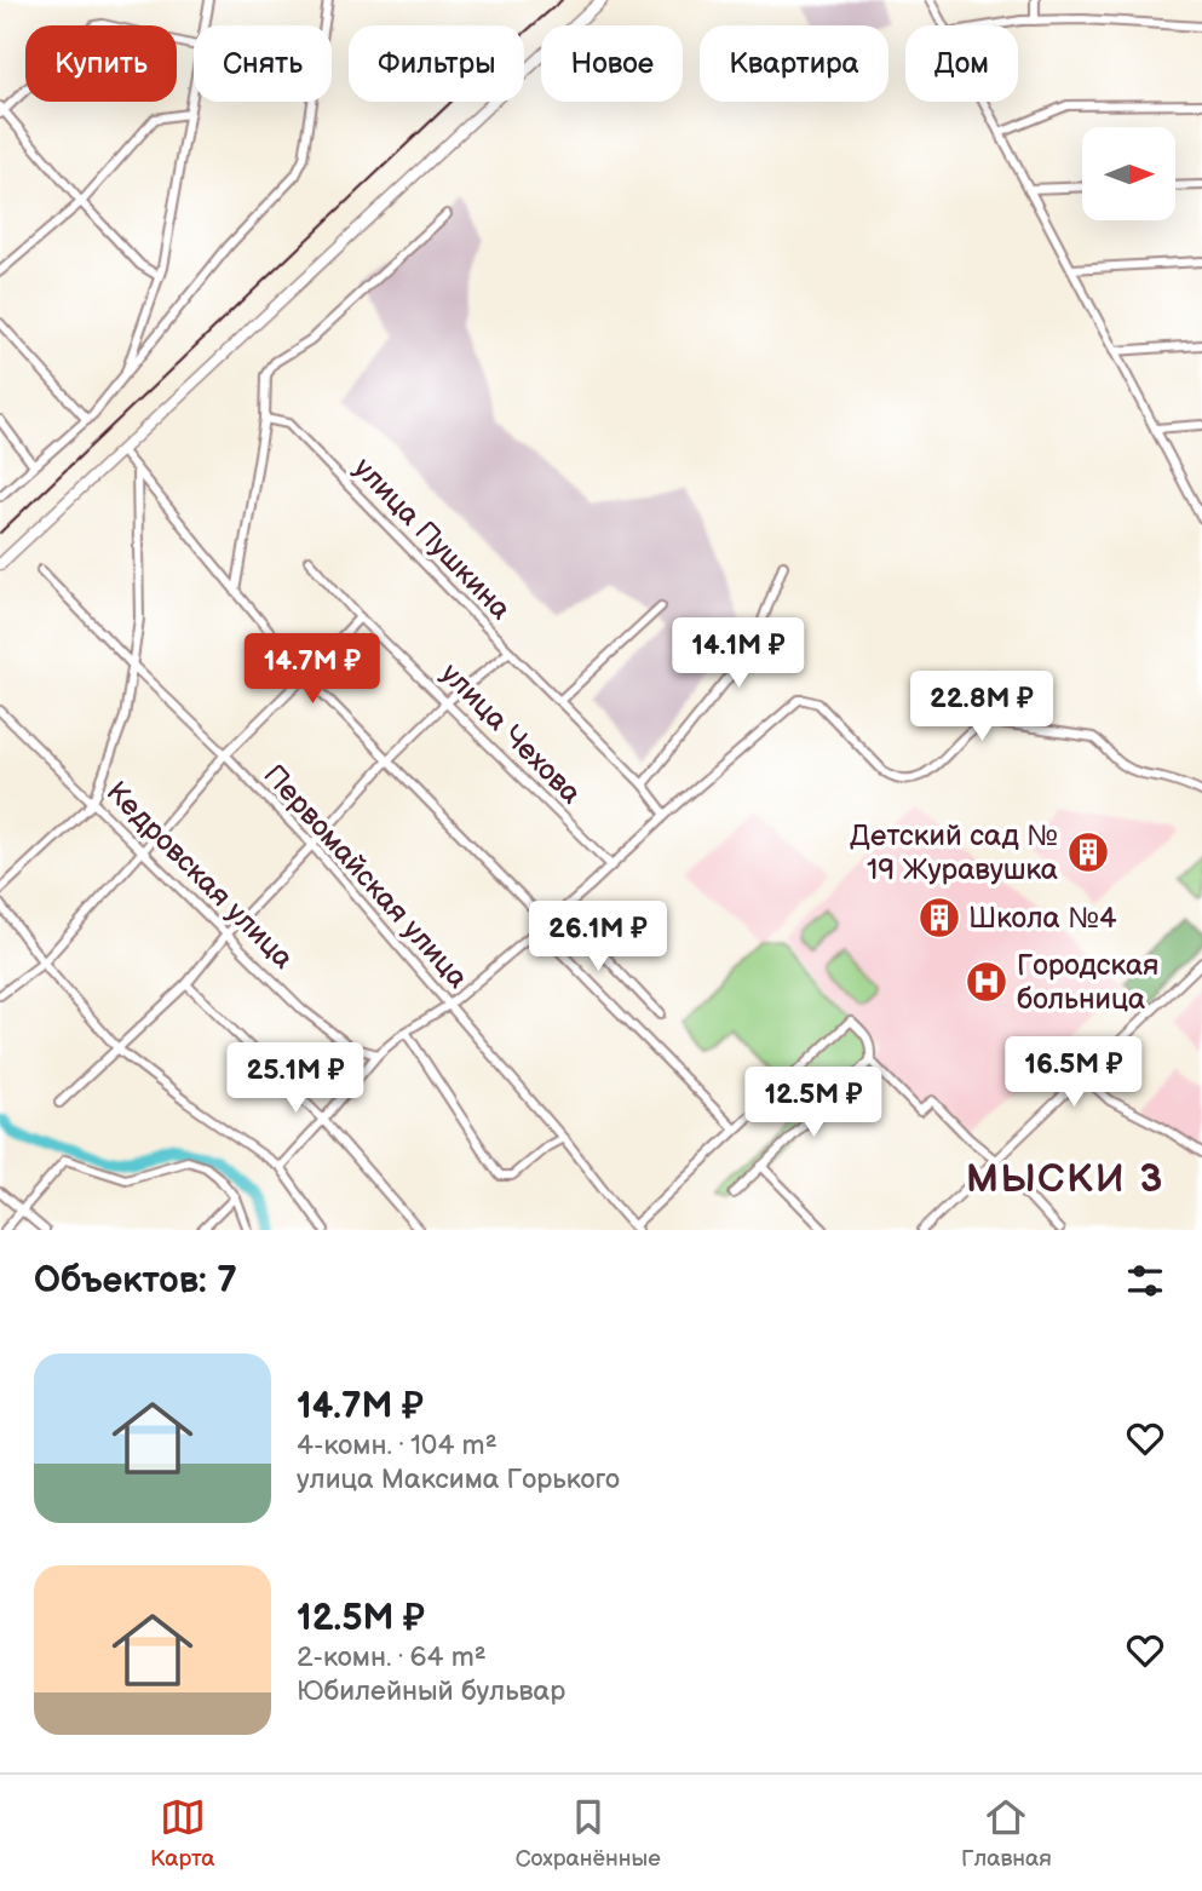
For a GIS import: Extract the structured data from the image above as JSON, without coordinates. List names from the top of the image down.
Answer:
{
  "streets": {
    "street": [
      "улица Пушкина",
      "улица Чехова",
      "Кедровская улица",
      "Первомайская улица"
    ]
  },
  "districts": ["МЫСКИ 3"],
  "places": {
    "building": ["Детский сад № 19 Журавушка", "Школа №4"],
    "hospital": ["Городская больница"]
  },
  "north": "right",
  "page": {
    "chip": [
      "Купить",
      "Снять",
      "Фильтры",
      "Новое",
      "Квартира",
      "Дом"
    ],
    "price": [
      "14.1M ₽",
      "14.7M ₽",
      "22.8M ₽",
      "26.1M ₽",
      "16.5M ₽",
      "25.1M ₽",
      "12.5M ₽"
    ],
    "heading": "Объектов: 7",
    "list": [
      {
        "name": "14.7M ₽",
        "note": "4-комн. · 104 m² · улица Максима Горького"
      },
      {
        "name": "12.5M ₽",
        "note": "2-комн. · 64 m² · Юбилейный бульвар"
      }
    ],
    "tabs": ["Карта", "Сохранённые", "Главная"]
  }
}
